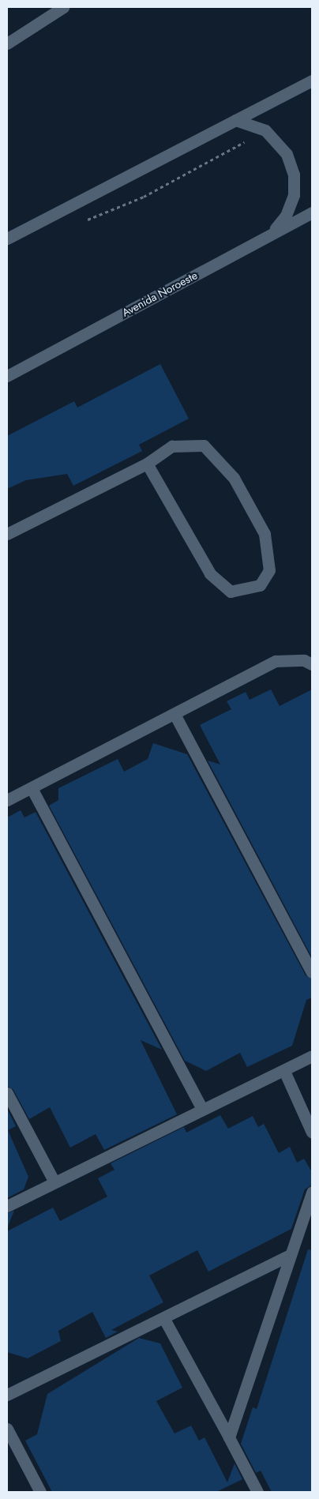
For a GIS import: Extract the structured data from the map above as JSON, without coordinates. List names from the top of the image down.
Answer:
{
  "streets": {
    "street": ["Avenida Noroeste"]
  }
}
